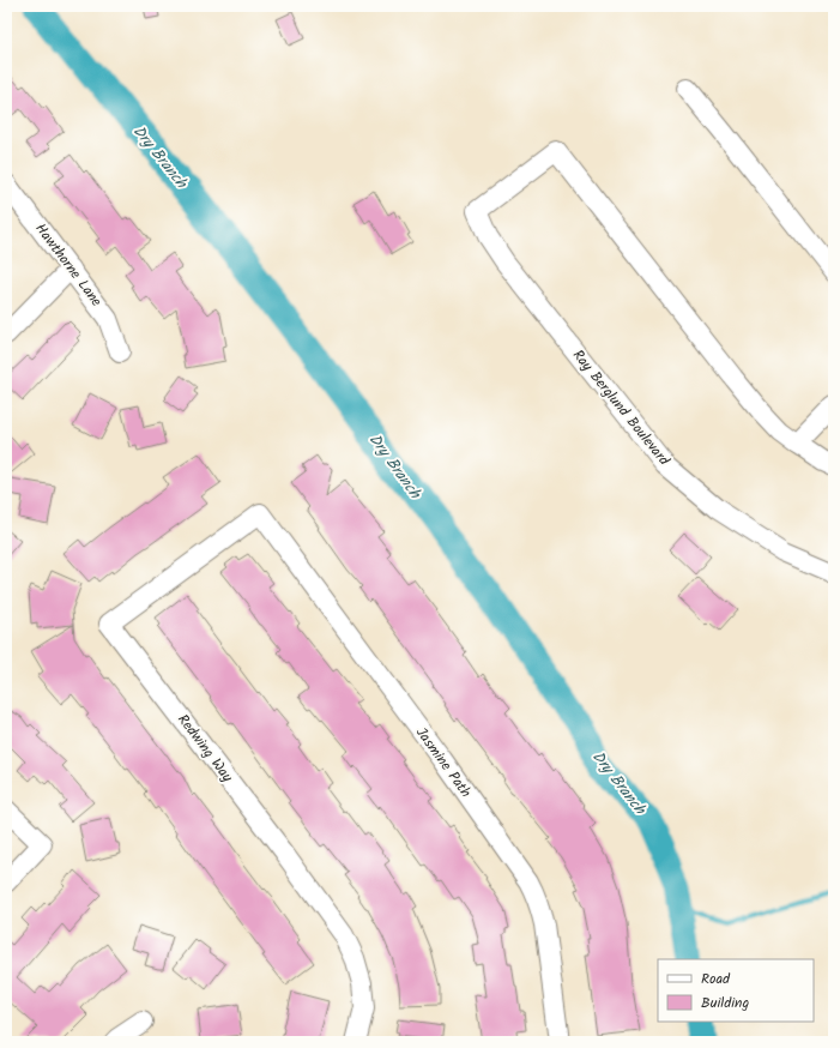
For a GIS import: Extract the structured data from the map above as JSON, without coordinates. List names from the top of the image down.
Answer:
{
  "streets": {
    "street": [
      "Hawthorne Lane",
      "Ray Berglund Boulevard",
      "Redwing Way",
      "Jasmine Path"
    ]
  },
  "crossings": [
    ["Redwing Way", "Jasmine Path"]
  ],
  "water": ["Dry Branch"],
  "legend": ["Road", "Building"]
}
